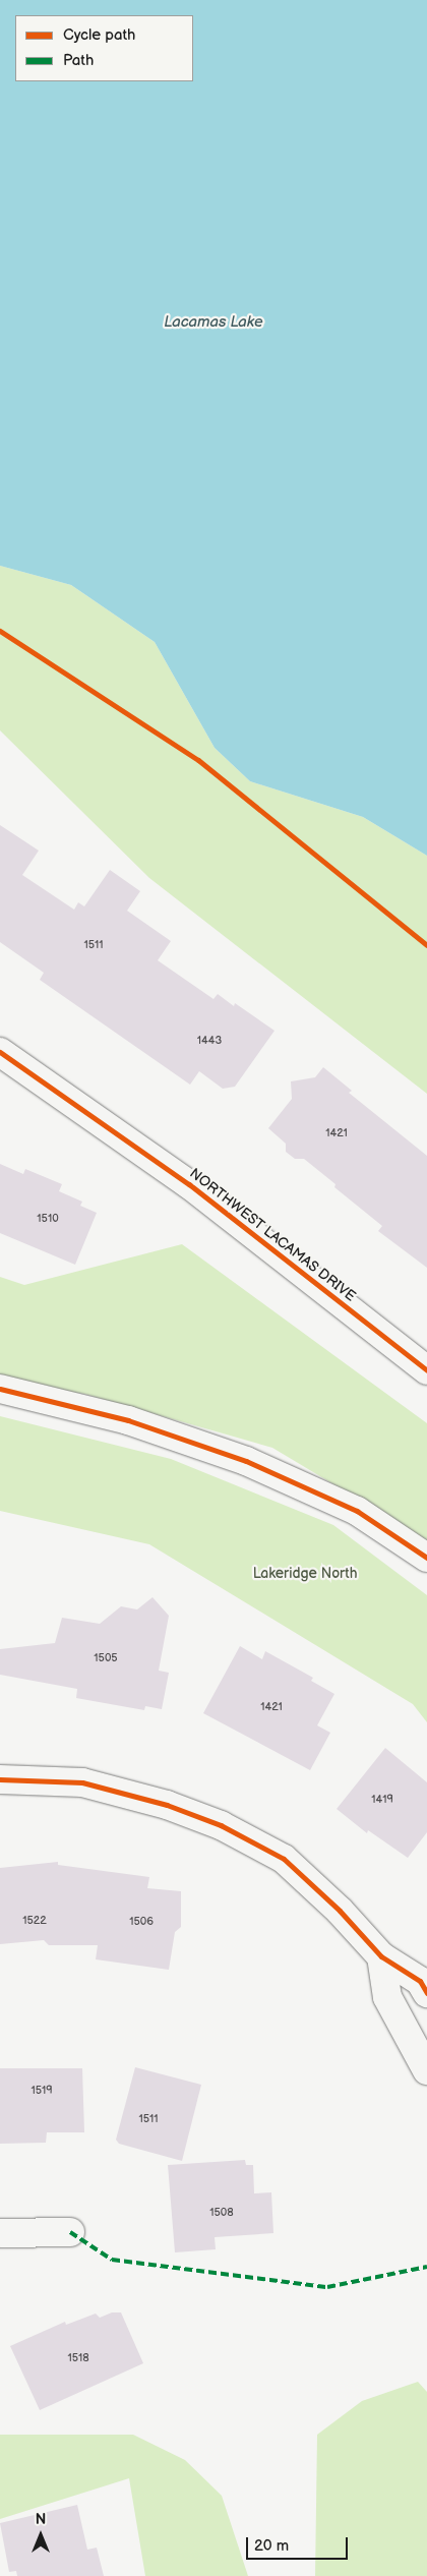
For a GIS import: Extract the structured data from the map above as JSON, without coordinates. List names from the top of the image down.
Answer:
{
  "streets": {
    "street": ["NORTHWEST LACAMAS DRIVE"]
  },
  "water": ["Lacamas Lake"],
  "parks": ["Lakeridge North"],
  "house_numbers": [
    "1511",
    "1443",
    "1421",
    "1510",
    "1505",
    "1421",
    "1419",
    "1522",
    "1506",
    "1519",
    "1511",
    "1508",
    "1518"
  ],
  "legend": ["Cycle path", "Path"],
  "scale_bar": "20 m",
  "north": "top"
}
